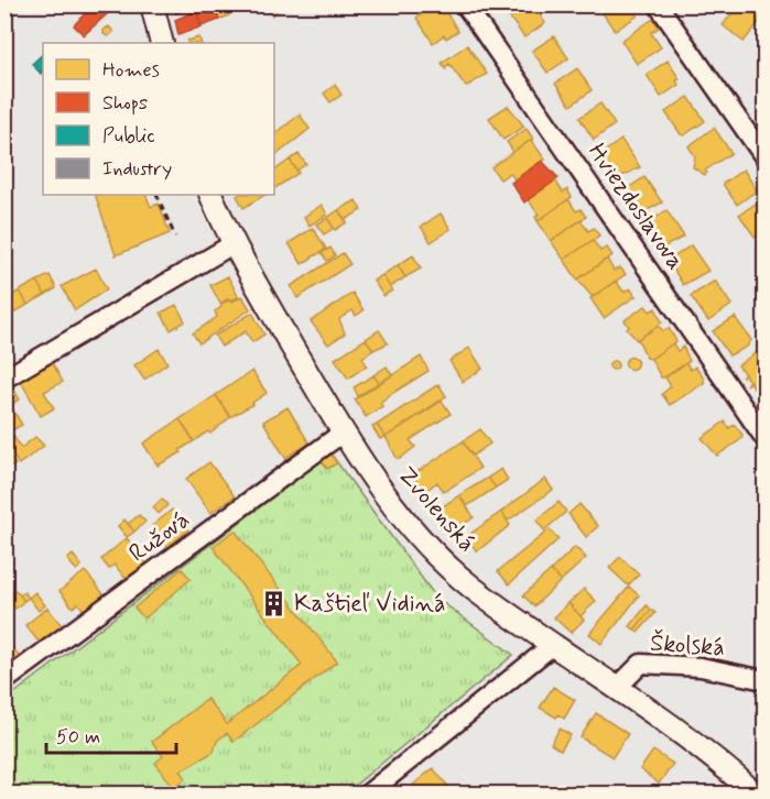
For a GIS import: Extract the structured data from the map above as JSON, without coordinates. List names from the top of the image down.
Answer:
{
  "streets": {
    "street": [
      "Hviezdoslavova",
      "Zvolenská",
      "Ružová",
      "Školská"
    ]
  },
  "crossings": [
    ["Zvolenská", "Ružová"],
    ["Zvolenská", "Školská"]
  ],
  "places": {
    "building": ["Kaštieľ Vidiná"]
  },
  "legend": [
    "Homes",
    "Shops",
    "Public",
    "Industry"
  ],
  "scale_bar": "50 m"
}
